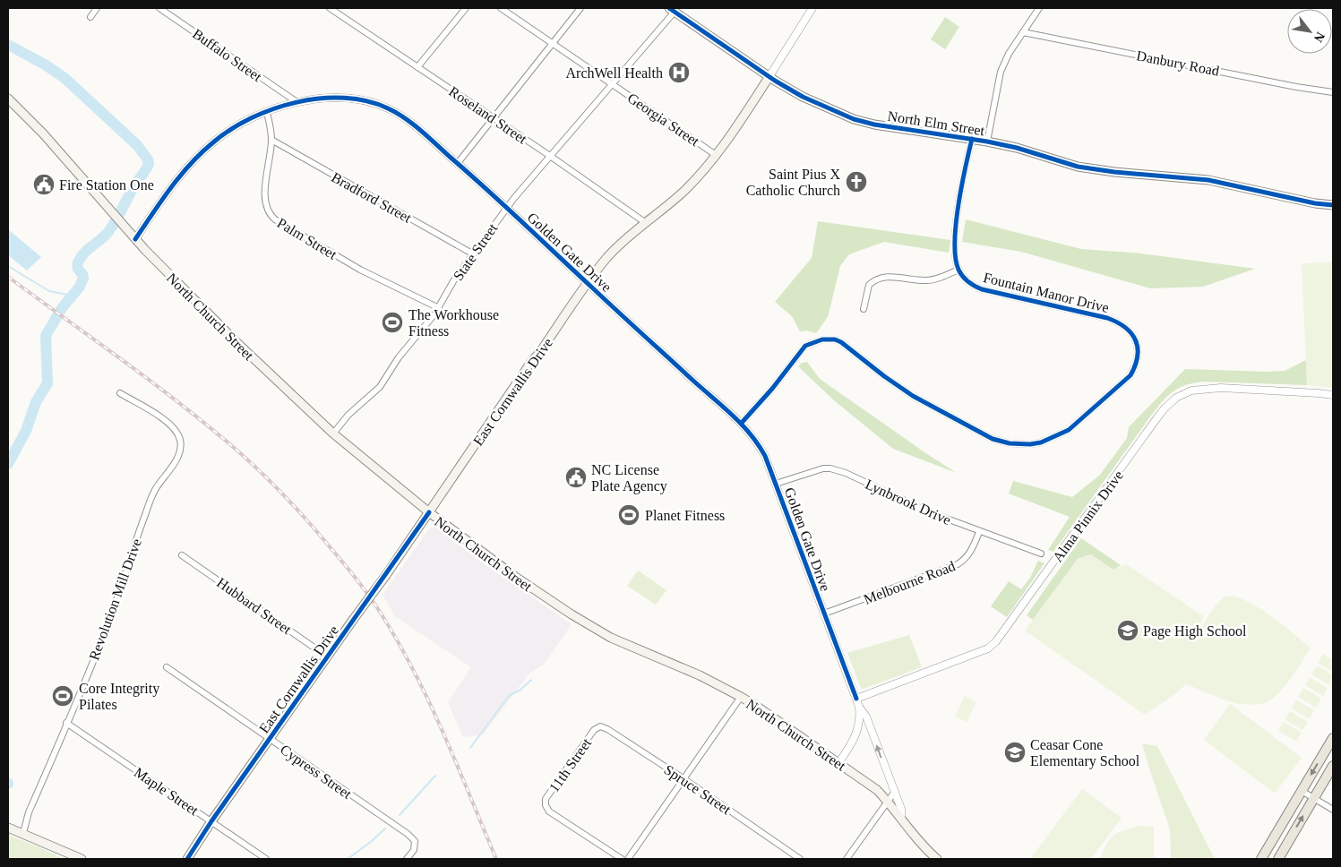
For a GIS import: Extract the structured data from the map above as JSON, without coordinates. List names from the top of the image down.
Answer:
{
  "streets": {
    "main road": ["North Elm Street", "North Church Street", "East Cornwallis Drive"],
    "street": [
      "Buffalo Street",
      "Danbury Road",
      "Roseland Street",
      "Georgia Street",
      "Bradford Street",
      "Palm Street",
      "State Street",
      "Golden Gate Drive",
      "Fountain Manor Drive",
      "Lynbrook Drive",
      "Alma Pinnix Drive",
      "Melbourne Road",
      "Revolution Mill Drive",
      "Hubbard Street",
      "11th Street",
      "Cypress Street",
      "Spruce Street",
      "Maple Street"
    ]
  },
  "crossings": [
    ["Buffalo Street", "Golden Gate Drive"],
    ["Roseland Street", "State Street"],
    ["Roseland Street", "East Cornwallis Drive"],
    ["Georgia Street", "State Street"],
    ["Georgia Street", "East Cornwallis Drive"],
    ["North Elm Street", "State Street"],
    ["North Elm Street", "East Cornwallis Drive"],
    ["Bradford Street", "Palm Street"],
    ["Bradford Street", "State Street"],
    ["Palm Street", "State Street"],
    ["Palm Street", "Golden Gate Drive"],
    ["State Street", "Golden Gate Drive"],
    ["State Street", "North Church Street"],
    ["Golden Gate Drive", "Fountain Manor Drive"],
    ["Golden Gate Drive", "North Church Street"],
    ["Golden Gate Drive", "East Cornwallis Drive"],
    ["Golden Gate Drive", "Lynbrook Drive"],
    ["Golden Gate Drive", "Alma Pinnix Drive"],
    ["Golden Gate Drive", "Melbourne Road"],
    ["North Church Street", "East Cornwallis Drive"],
    ["East Cornwallis Drive", "Hubbard Street"],
    ["East Cornwallis Drive", "Cypress Street"],
    ["East Cornwallis Drive", "Maple Street"],
    ["Lynbrook Drive", "Melbourne Road"],
    ["Revolution Mill Drive", "Maple Street"],
    ["11th Street", "Spruce Street"]
  ],
  "places": {
    "hospital": ["ArchWell Health"],
    "church": ["Saint Pius X Catholic Church"],
    "public building": ["Fire Station One", "NC License Plate Agency"],
    "sports": ["The Workhouse Fitness", "Planet Fitness", "Core Integrity Pilates"],
    "school or university": ["Page High School", "Ceasar Cone Elementary School"]
  },
  "north": "bottom right"
}
